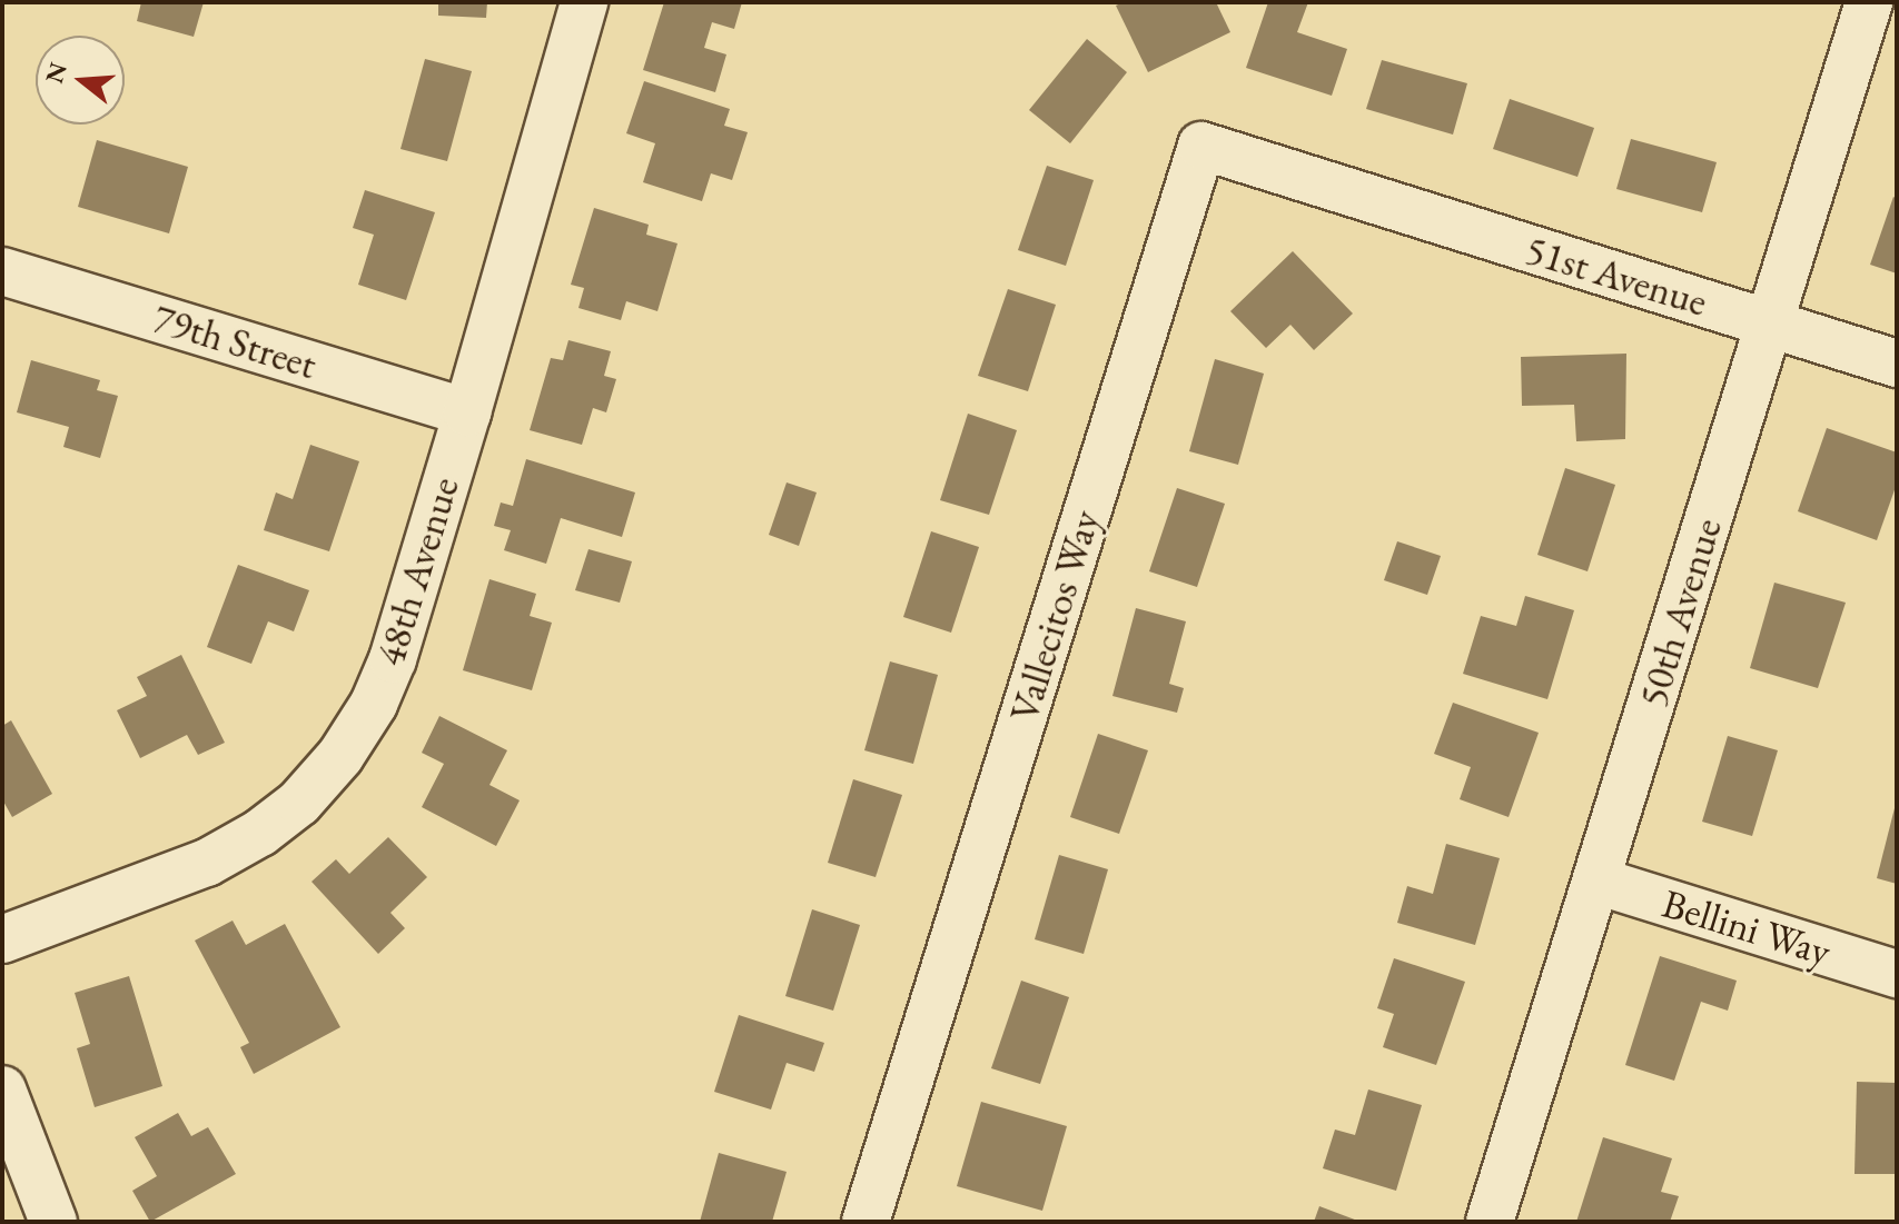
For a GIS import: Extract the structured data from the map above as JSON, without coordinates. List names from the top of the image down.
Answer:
{
  "streets": {
    "street": [
      "51st Avenue",
      "79th Street",
      "48th Avenue",
      "50th Avenue",
      "Vallecitos Way",
      "Bellini Way"
    ]
  },
  "crossings": [
    ["51st Avenue", "50th Avenue"],
    ["51st Avenue", "Vallecitos Way"],
    ["79th Street", "48th Avenue"],
    ["50th Avenue", "Bellini Way"]
  ],
  "north": "left"
}
